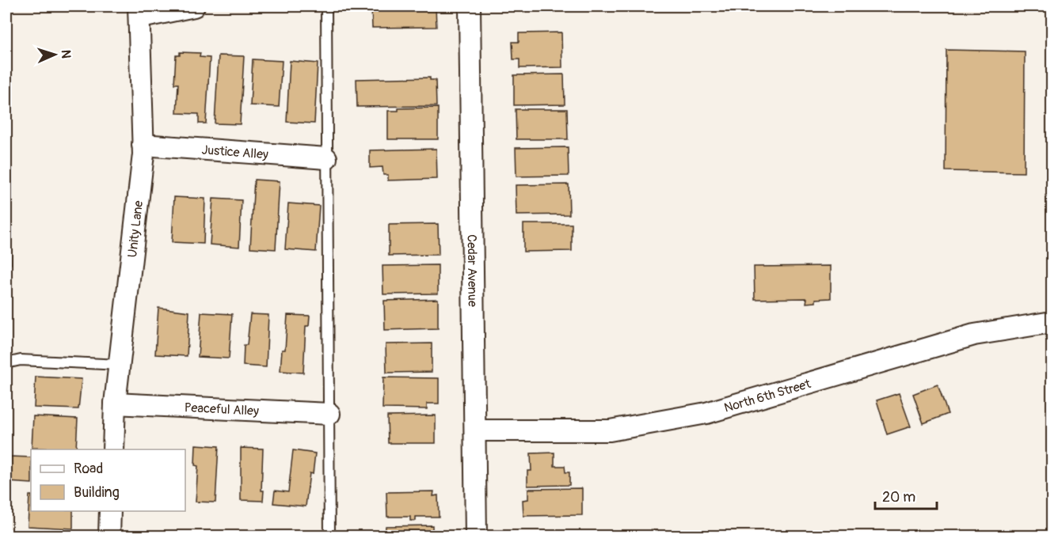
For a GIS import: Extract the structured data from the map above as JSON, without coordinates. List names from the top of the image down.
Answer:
{
  "streets": {
    "street": [
      "Justice Alley",
      "Unity Lane",
      "Cedar Avenue",
      "North 6th Street",
      "Peaceful Alley"
    ]
  },
  "crossings": [
    ["Justice Alley", "Unity Lane"],
    ["Unity Lane", "Peaceful Alley"],
    ["Cedar Avenue", "North 6th Street"]
  ],
  "legend": ["Road", "Building"],
  "scale_bar": "20 m",
  "north": "right"
}
